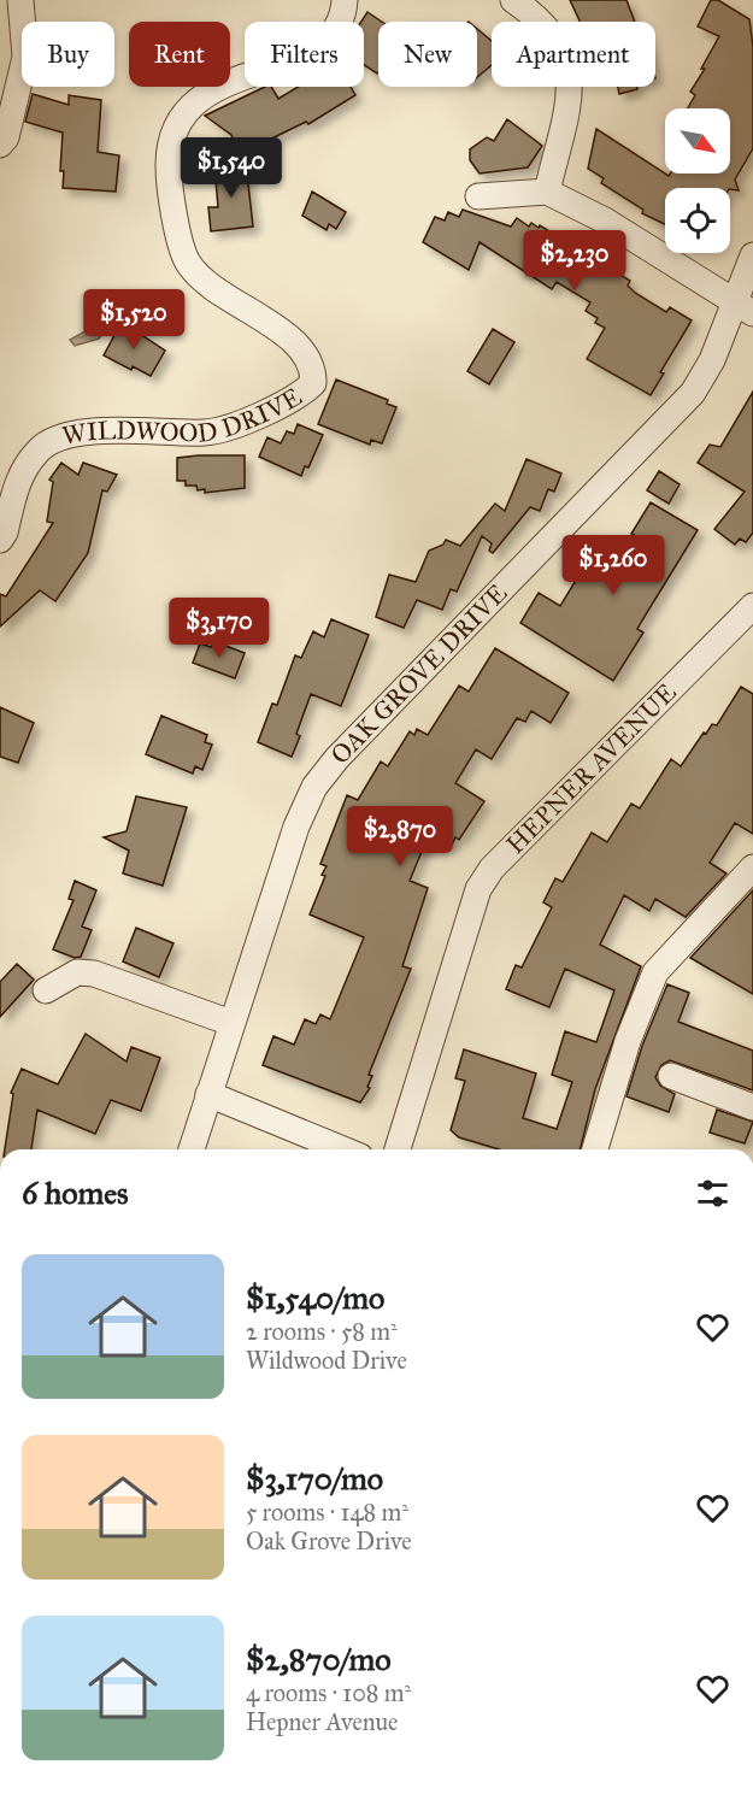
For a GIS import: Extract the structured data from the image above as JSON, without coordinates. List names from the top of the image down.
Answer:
{
  "streets": {
    "street": ["WILDWOOD DRIVE", "OAK GROVE DRIVE", "HEPNER AVENUE"]
  },
  "north": "bottom right",
  "page": {
    "chip": [
      "Buy",
      "Rent",
      "Filters",
      "New",
      "Apartment"
    ],
    "price": [
      "$1,540",
      "$2,230",
      "$1,520",
      "$1,260",
      "$3,170",
      "$2,870"
    ],
    "heading": "6 homes",
    "list": [
      {
        "name": "$1,540/mo",
        "note": "2 rooms · 58 m² · Wildwood Drive"
      },
      {
        "name": "$3,170/mo",
        "note": "5 rooms · 148 m² · Oak Grove Drive"
      },
      {
        "name": "$2,870/mo",
        "note": "4 rooms · 108 m² · Hepner Avenue"
      }
    ]
  }
}
